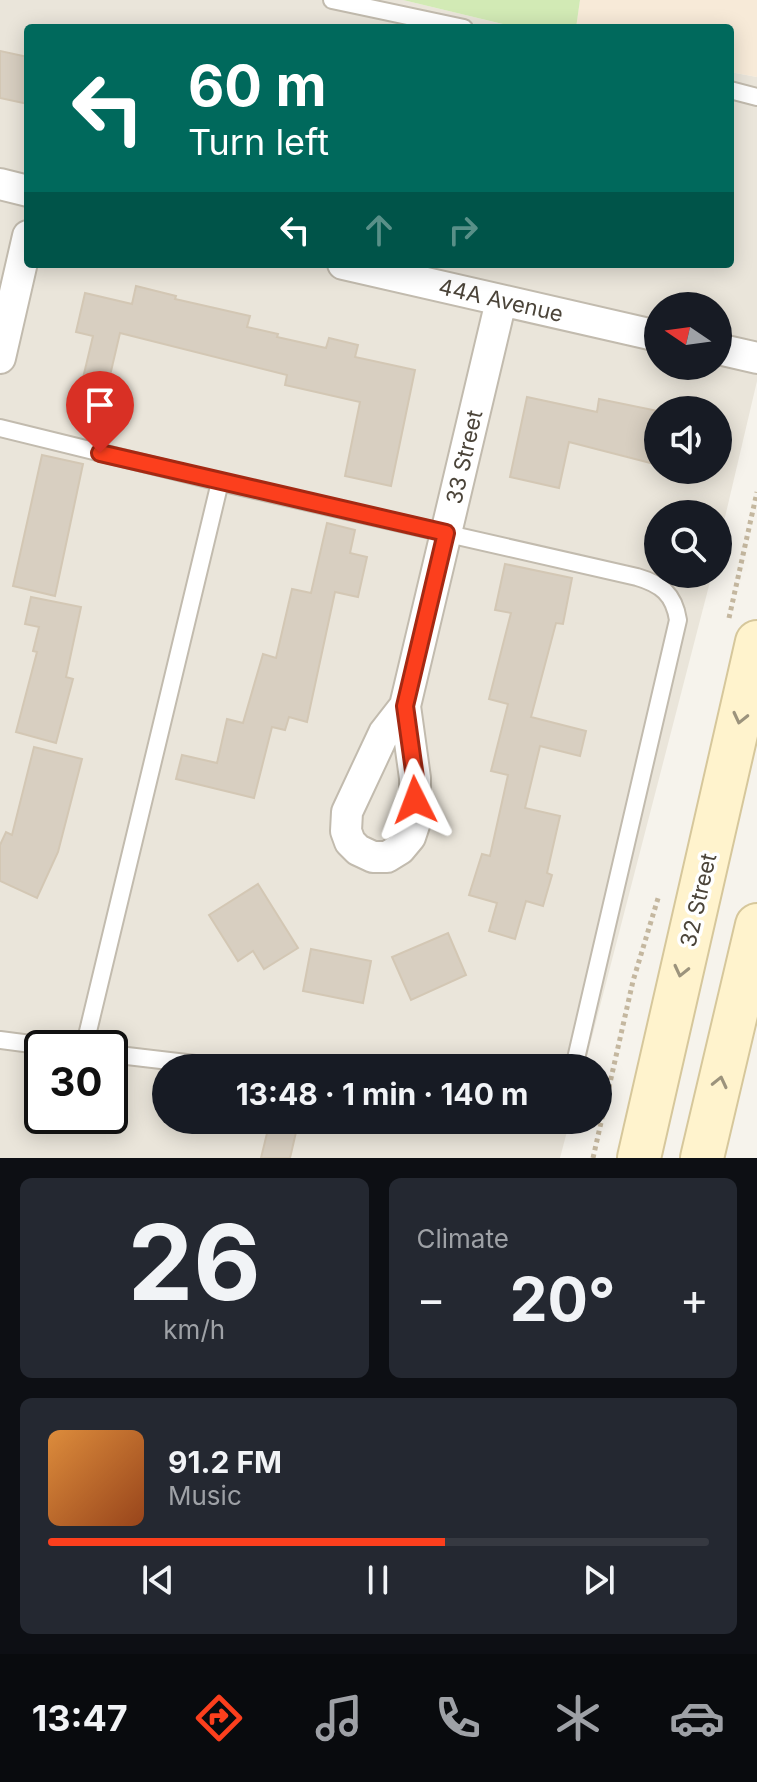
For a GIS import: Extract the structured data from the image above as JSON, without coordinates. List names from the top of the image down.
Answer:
{
  "streets": {
    "main road": ["32 Street"],
    "street": ["44A Avenue", "33 Street"]
  },
  "crossings": [
    ["44A Avenue", "33 Street"]
  ],
  "north": "left",
  "page": {
    "turn": ["60 m", "Turn left"],
    "limit": "30",
    "trip": "13:48 · 1 min · 140 m",
    "tile": [
      ["26", "km/h"],
      "Climate"
    ],
    "heat": ["−", "20°", "+"],
    "song": ["91.2 FM", "Music"],
    "tabs": "13:47"
  }
}
